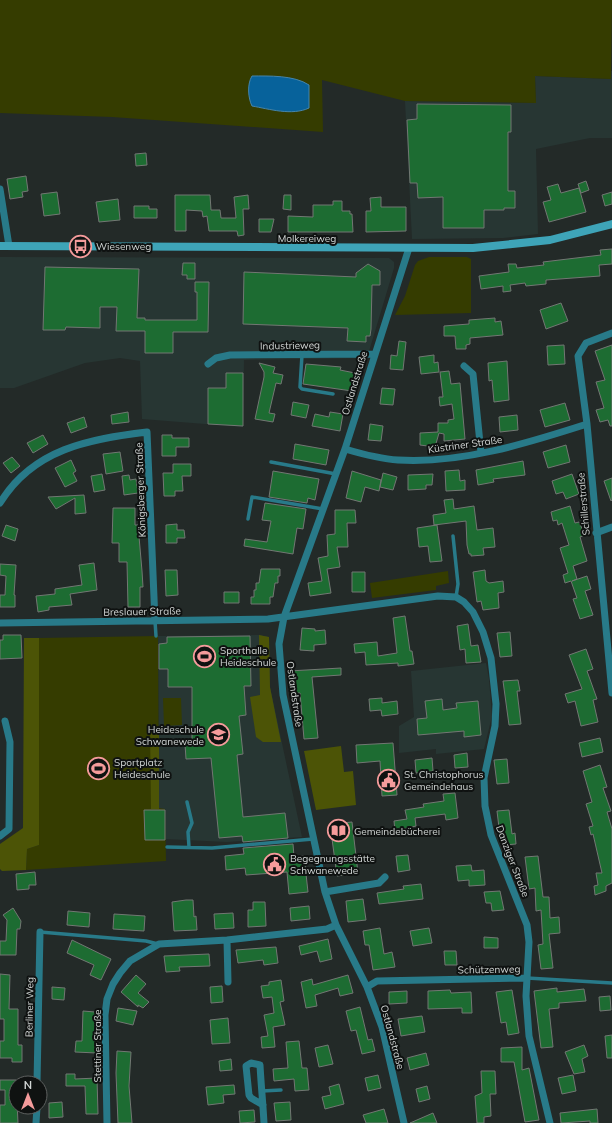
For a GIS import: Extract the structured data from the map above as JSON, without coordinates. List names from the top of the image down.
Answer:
{
  "streets": {
    "main road": ["Molkereiweg"],
    "street": [
      "Industrieweg",
      "Ostlandstraße",
      "Küstriner Straße",
      "Königsberger Straße",
      "Schillerstraße",
      "Breslauer Straße",
      "Danziger Straße",
      "Schützenweg",
      "Berliner Weg",
      "Stettiner Straße"
    ]
  },
  "crossings": [
    ["Molkereiweg", "Ostlandstraße"],
    ["Industrieweg", "Ostlandstraße"],
    ["Ostlandstraße", "Küstriner Straße"],
    ["Ostlandstraße", "Breslauer Straße"],
    ["Ostlandstraße", "Schützenweg"],
    ["Ostlandstraße", "Stettiner Straße"],
    ["Küstriner Straße", "Schillerstraße"],
    ["Königsberger Straße", "Breslauer Straße"],
    ["Danziger Straße", "Schützenweg"],
    ["Berliner Weg", "Stettiner Straße"]
  ],
  "places": {
    "bus stop": ["Wiesenweg"],
    "sports": ["Sporthalle Heideschule", "Sportplatz Heideschule"],
    "school or university": ["Heideschule Schwanewede"],
    "public building": ["St. Christophorus Gemeindehaus", "Begegnungsstätte Schwanewede"],
    "library": ["Gemeindebücherei"]
  },
  "north": "top"
}
